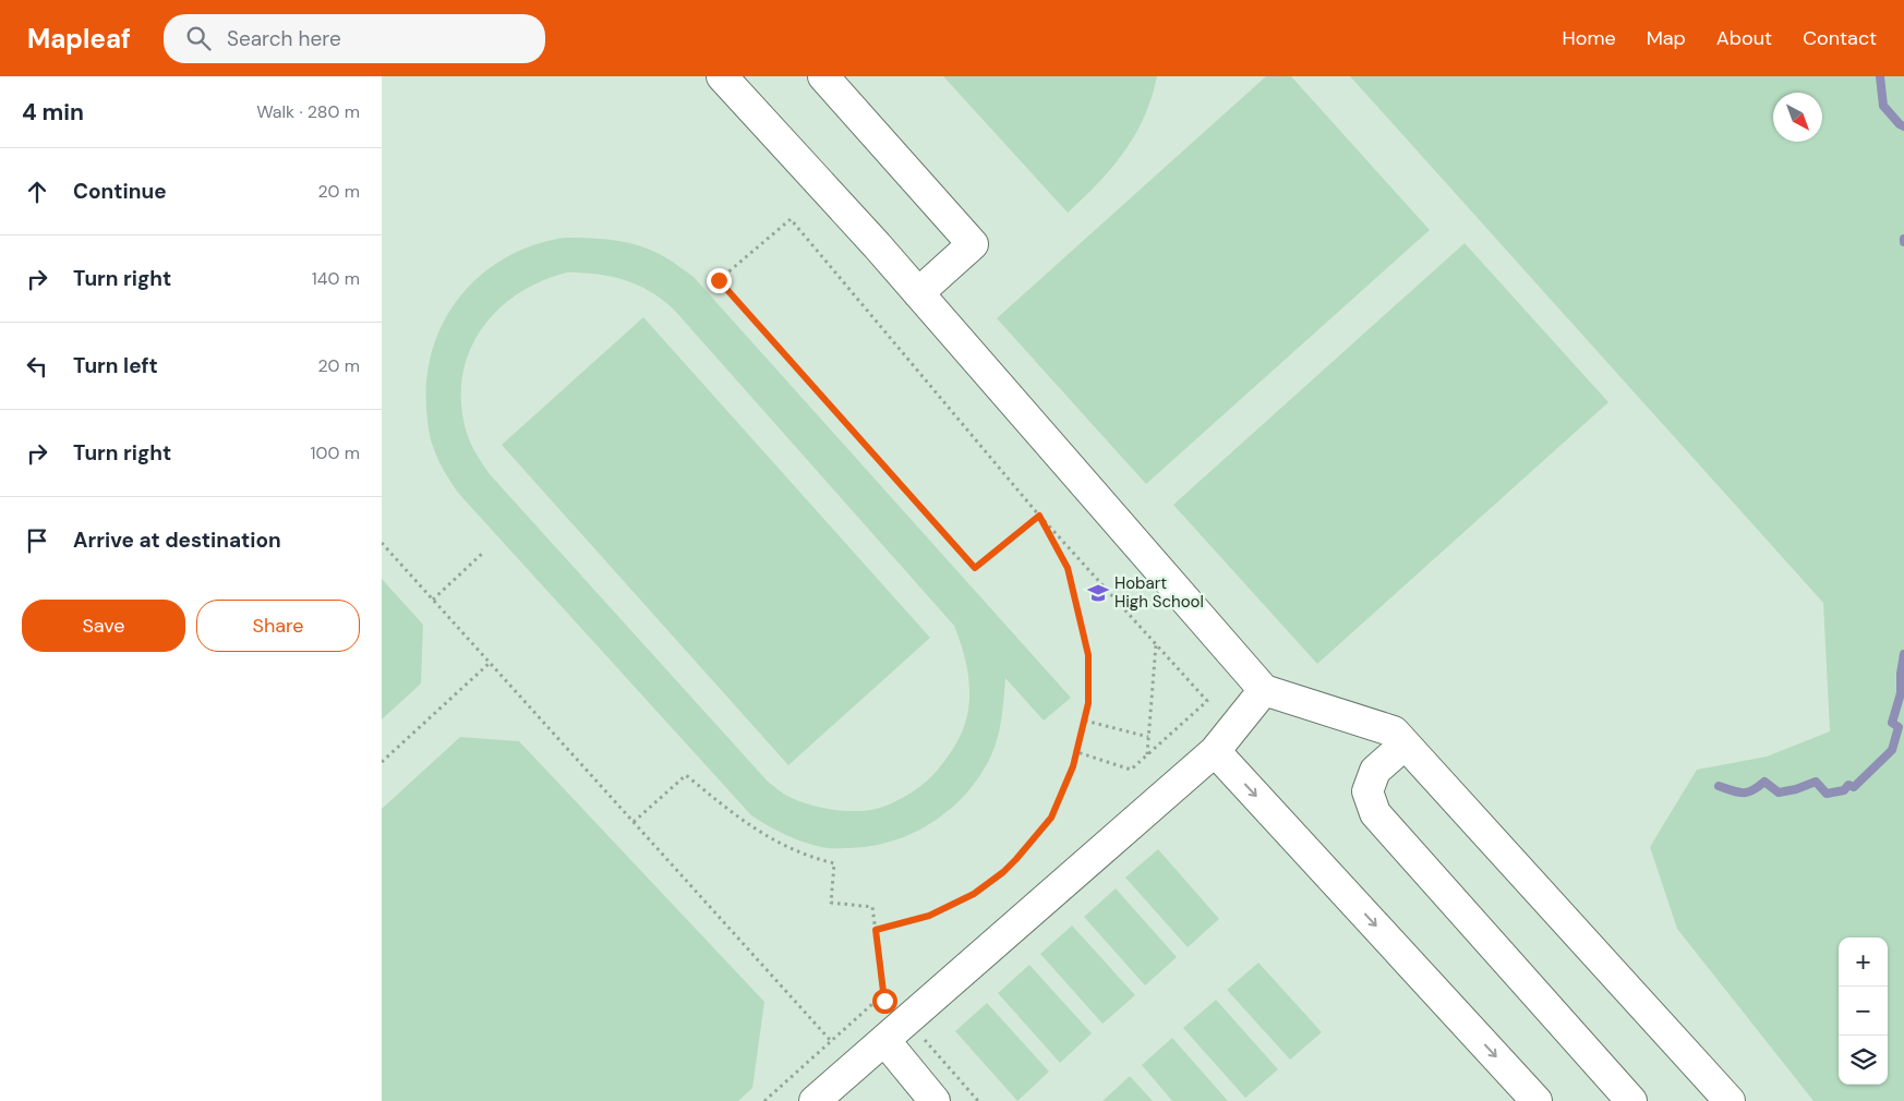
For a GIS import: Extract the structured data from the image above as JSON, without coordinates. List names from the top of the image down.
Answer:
{
  "places": {
    "school or university": ["Hobart High School"]
  },
  "north": "bottom right",
  "page": {
    "header": "Mapleaf",
    "search": "Search here",
    "nav": [
      "Home",
      "Map",
      "About",
      "Contact"
    ],
    "heading": ["4 min", "Walk · 280 m"],
    "list": [
      ["Continue", "20 m"],
      ["Turn right", "140 m"],
      ["Turn left", "20 m"],
      ["Turn right", "100 m"],
      "Arrive at destination"
    ],
    "buttons": ["Save", "Share"],
    "map_buttons": ["+", "−"]
  }
}
